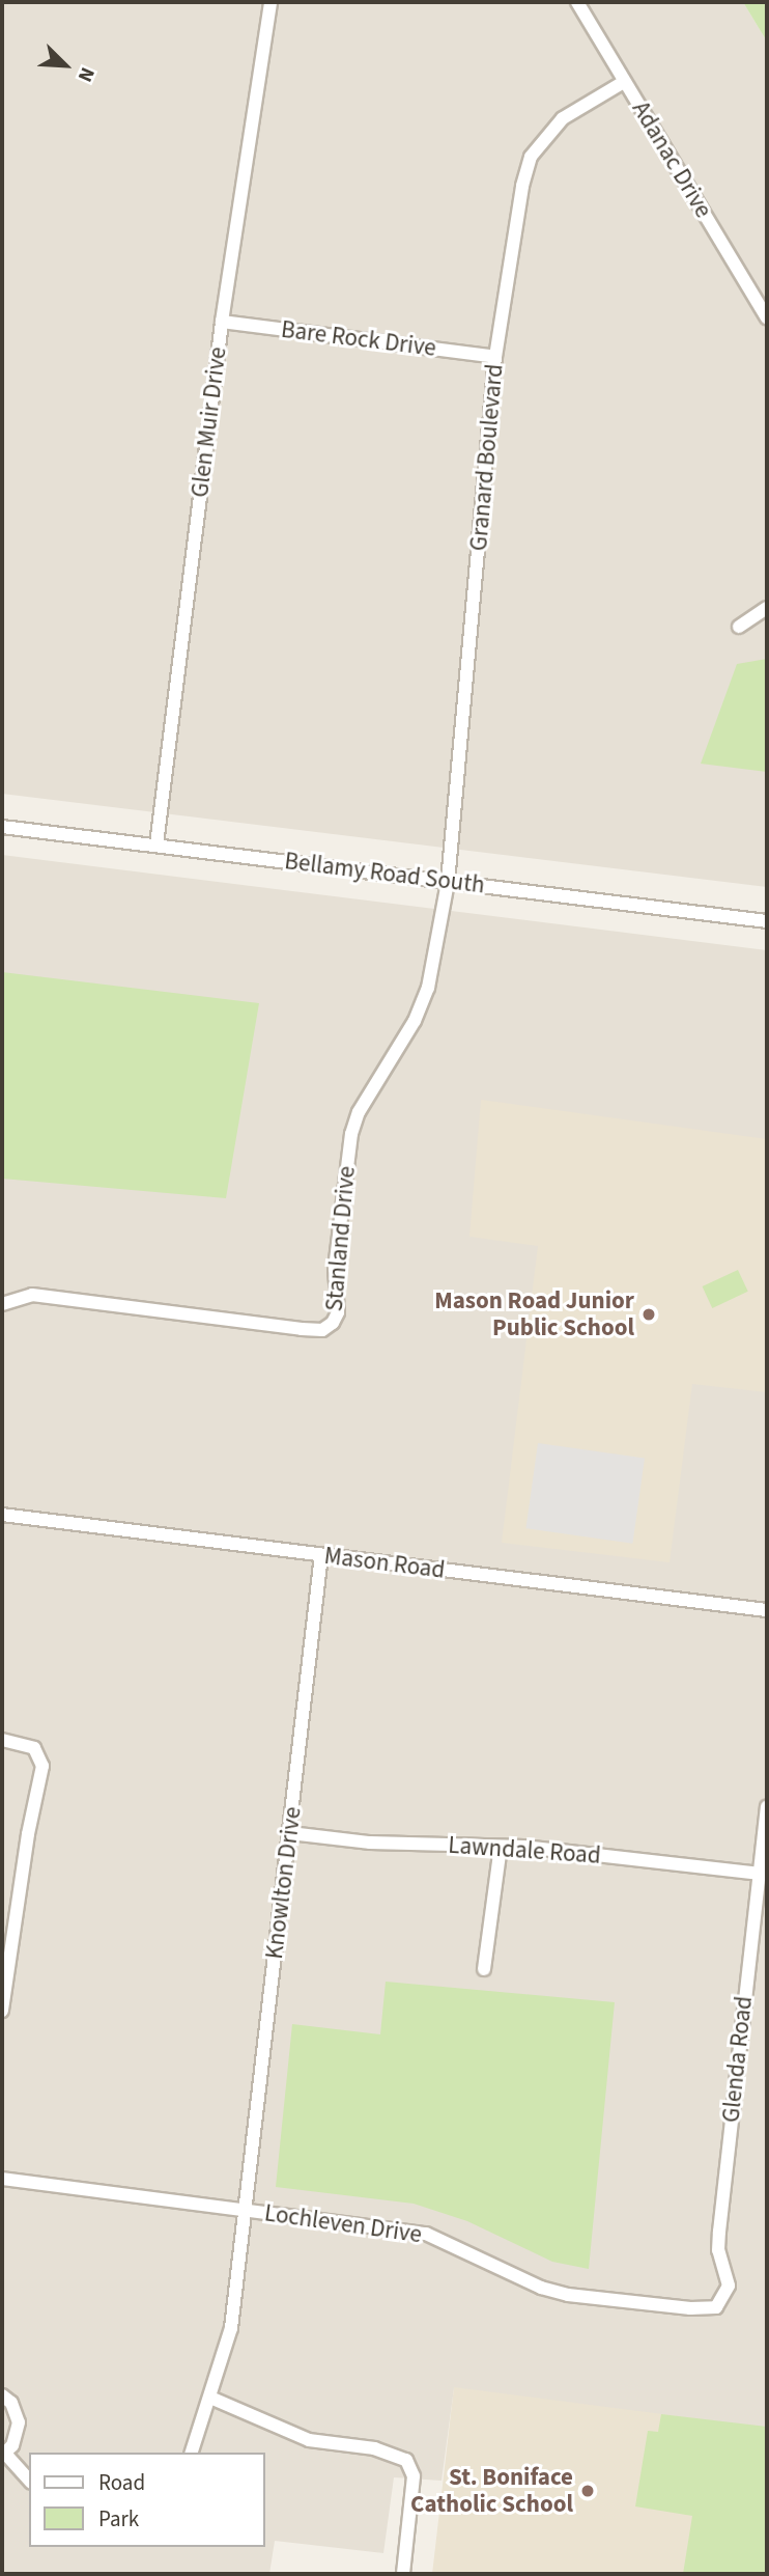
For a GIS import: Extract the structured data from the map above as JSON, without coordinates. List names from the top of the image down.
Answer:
{
  "streets": {
    "street": [
      "Adanac Drive",
      "Bare Rock Drive",
      "Glen Muir Drive",
      "Granard Boulevard",
      "Bellamy Road South",
      "Stanland Drive",
      "Mason Road",
      "Lawndale Road",
      "Knowlton Drive",
      "Glenda Road",
      "Lochleven Drive"
    ]
  },
  "crossings": [
    ["Adanac Drive", "Granard Boulevard"],
    ["Bare Rock Drive", "Glen Muir Drive"],
    ["Bare Rock Drive", "Granard Boulevard"],
    ["Glen Muir Drive", "Bellamy Road South"],
    ["Granard Boulevard", "Bellamy Road South"],
    ["Granard Boulevard", "Stanland Drive"],
    ["Bellamy Road South", "Stanland Drive"],
    ["Mason Road", "Knowlton Drive"],
    ["Lawndale Road", "Knowlton Drive"],
    ["Lawndale Road", "Glenda Road"],
    ["Knowlton Drive", "Lochleven Drive"],
    ["Glenda Road", "Lochleven Drive"]
  ],
  "places": ["Mason Road Junior Public School", "St. Boniface Catholic School"],
  "legend": ["Road", "Park"],
  "north": "bottom right"
}
